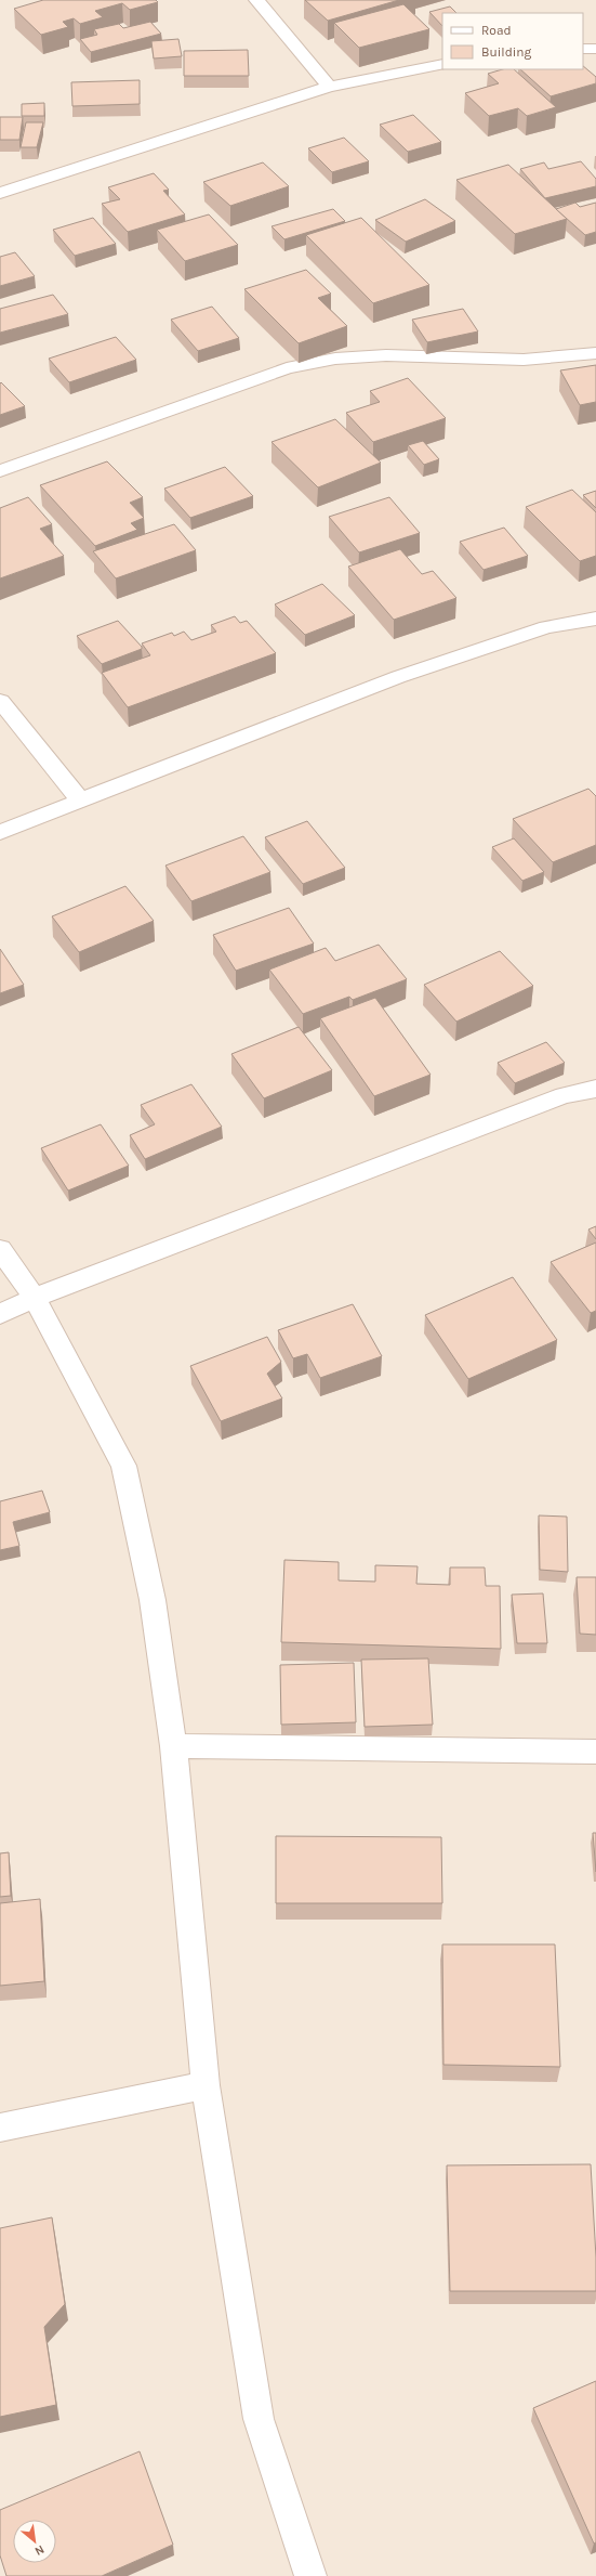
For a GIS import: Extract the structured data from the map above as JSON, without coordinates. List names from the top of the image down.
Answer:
{
  "legend": ["Road", "Building"],
  "north": "bottom right"
}
